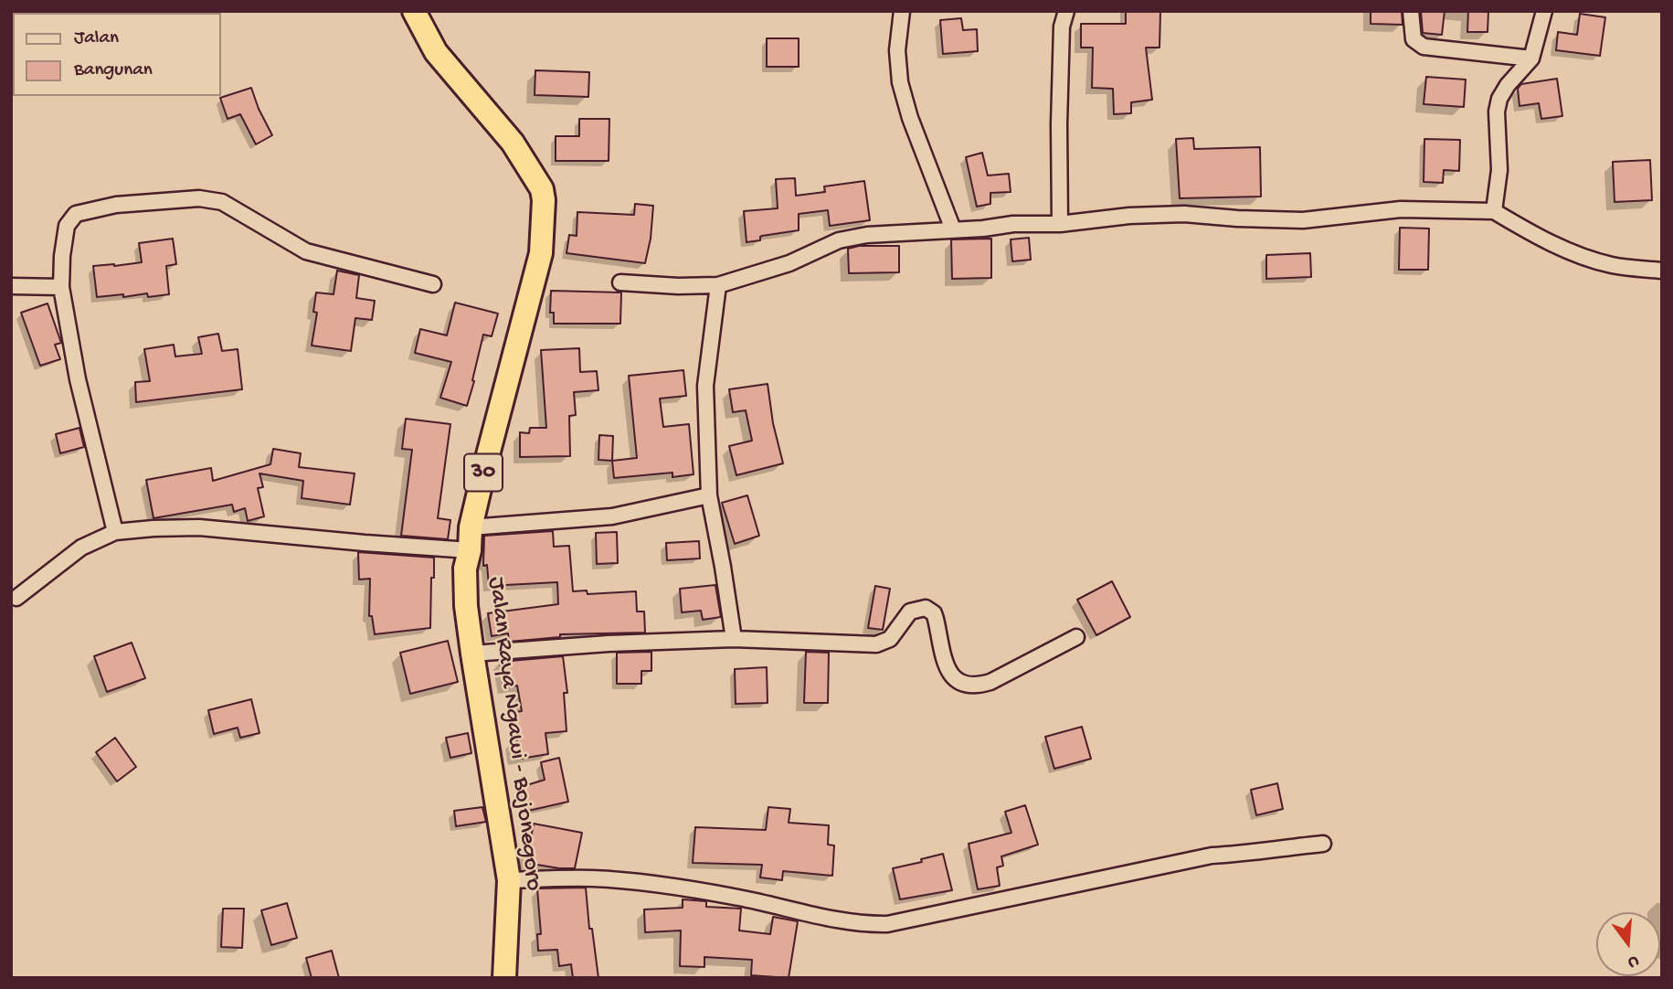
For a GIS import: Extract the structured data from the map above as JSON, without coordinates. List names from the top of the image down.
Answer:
{
  "streets": {
    "highway": ["30", "Jalan Raya Ngawi - Bojonegoro"]
  },
  "legend": ["Jalan", "Bangunan"],
  "north": "bottom"
}
